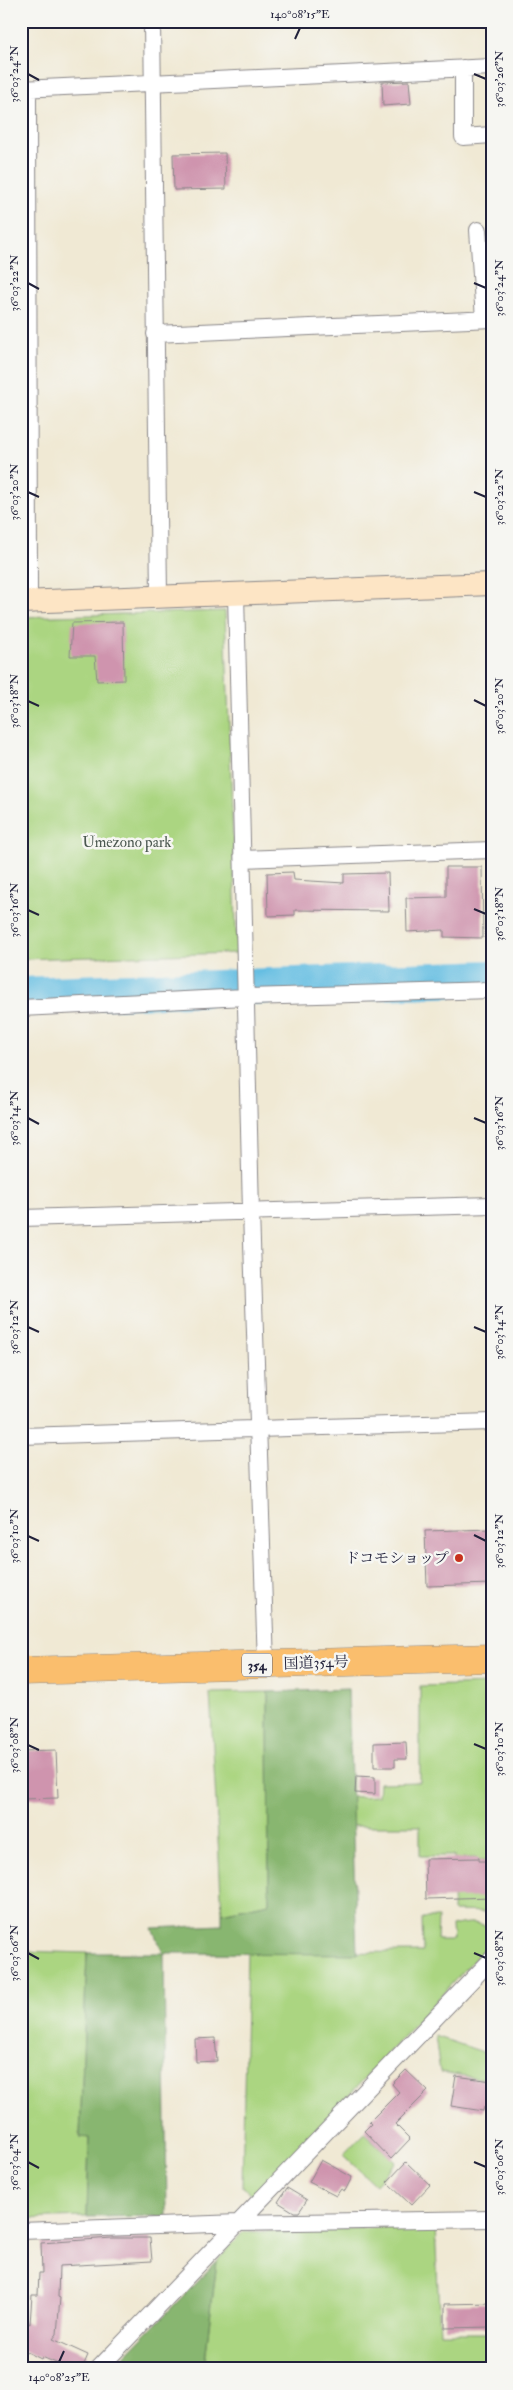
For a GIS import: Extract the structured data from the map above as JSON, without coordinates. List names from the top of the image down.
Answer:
{
  "streets": {
    "highway": ["国道354号", "354"]
  },
  "parks": ["Umezono park"],
  "places": ["ドコモショップ"],
  "coordinates": [
    "140°08'15\"E",
    "36°03'24\"N",
    "36°03'26\"N",
    "36°03'22\"N",
    "36°03'20\"N",
    "36°03'18\"N",
    "36°03'16\"N",
    "36°03'14\"N",
    "36°03'12\"N",
    "36°03'10\"N",
    "36°03'08\"N",
    "36°03'06\"N",
    "36°03'04\"N",
    "140°08'25\"E"
  ]
}
